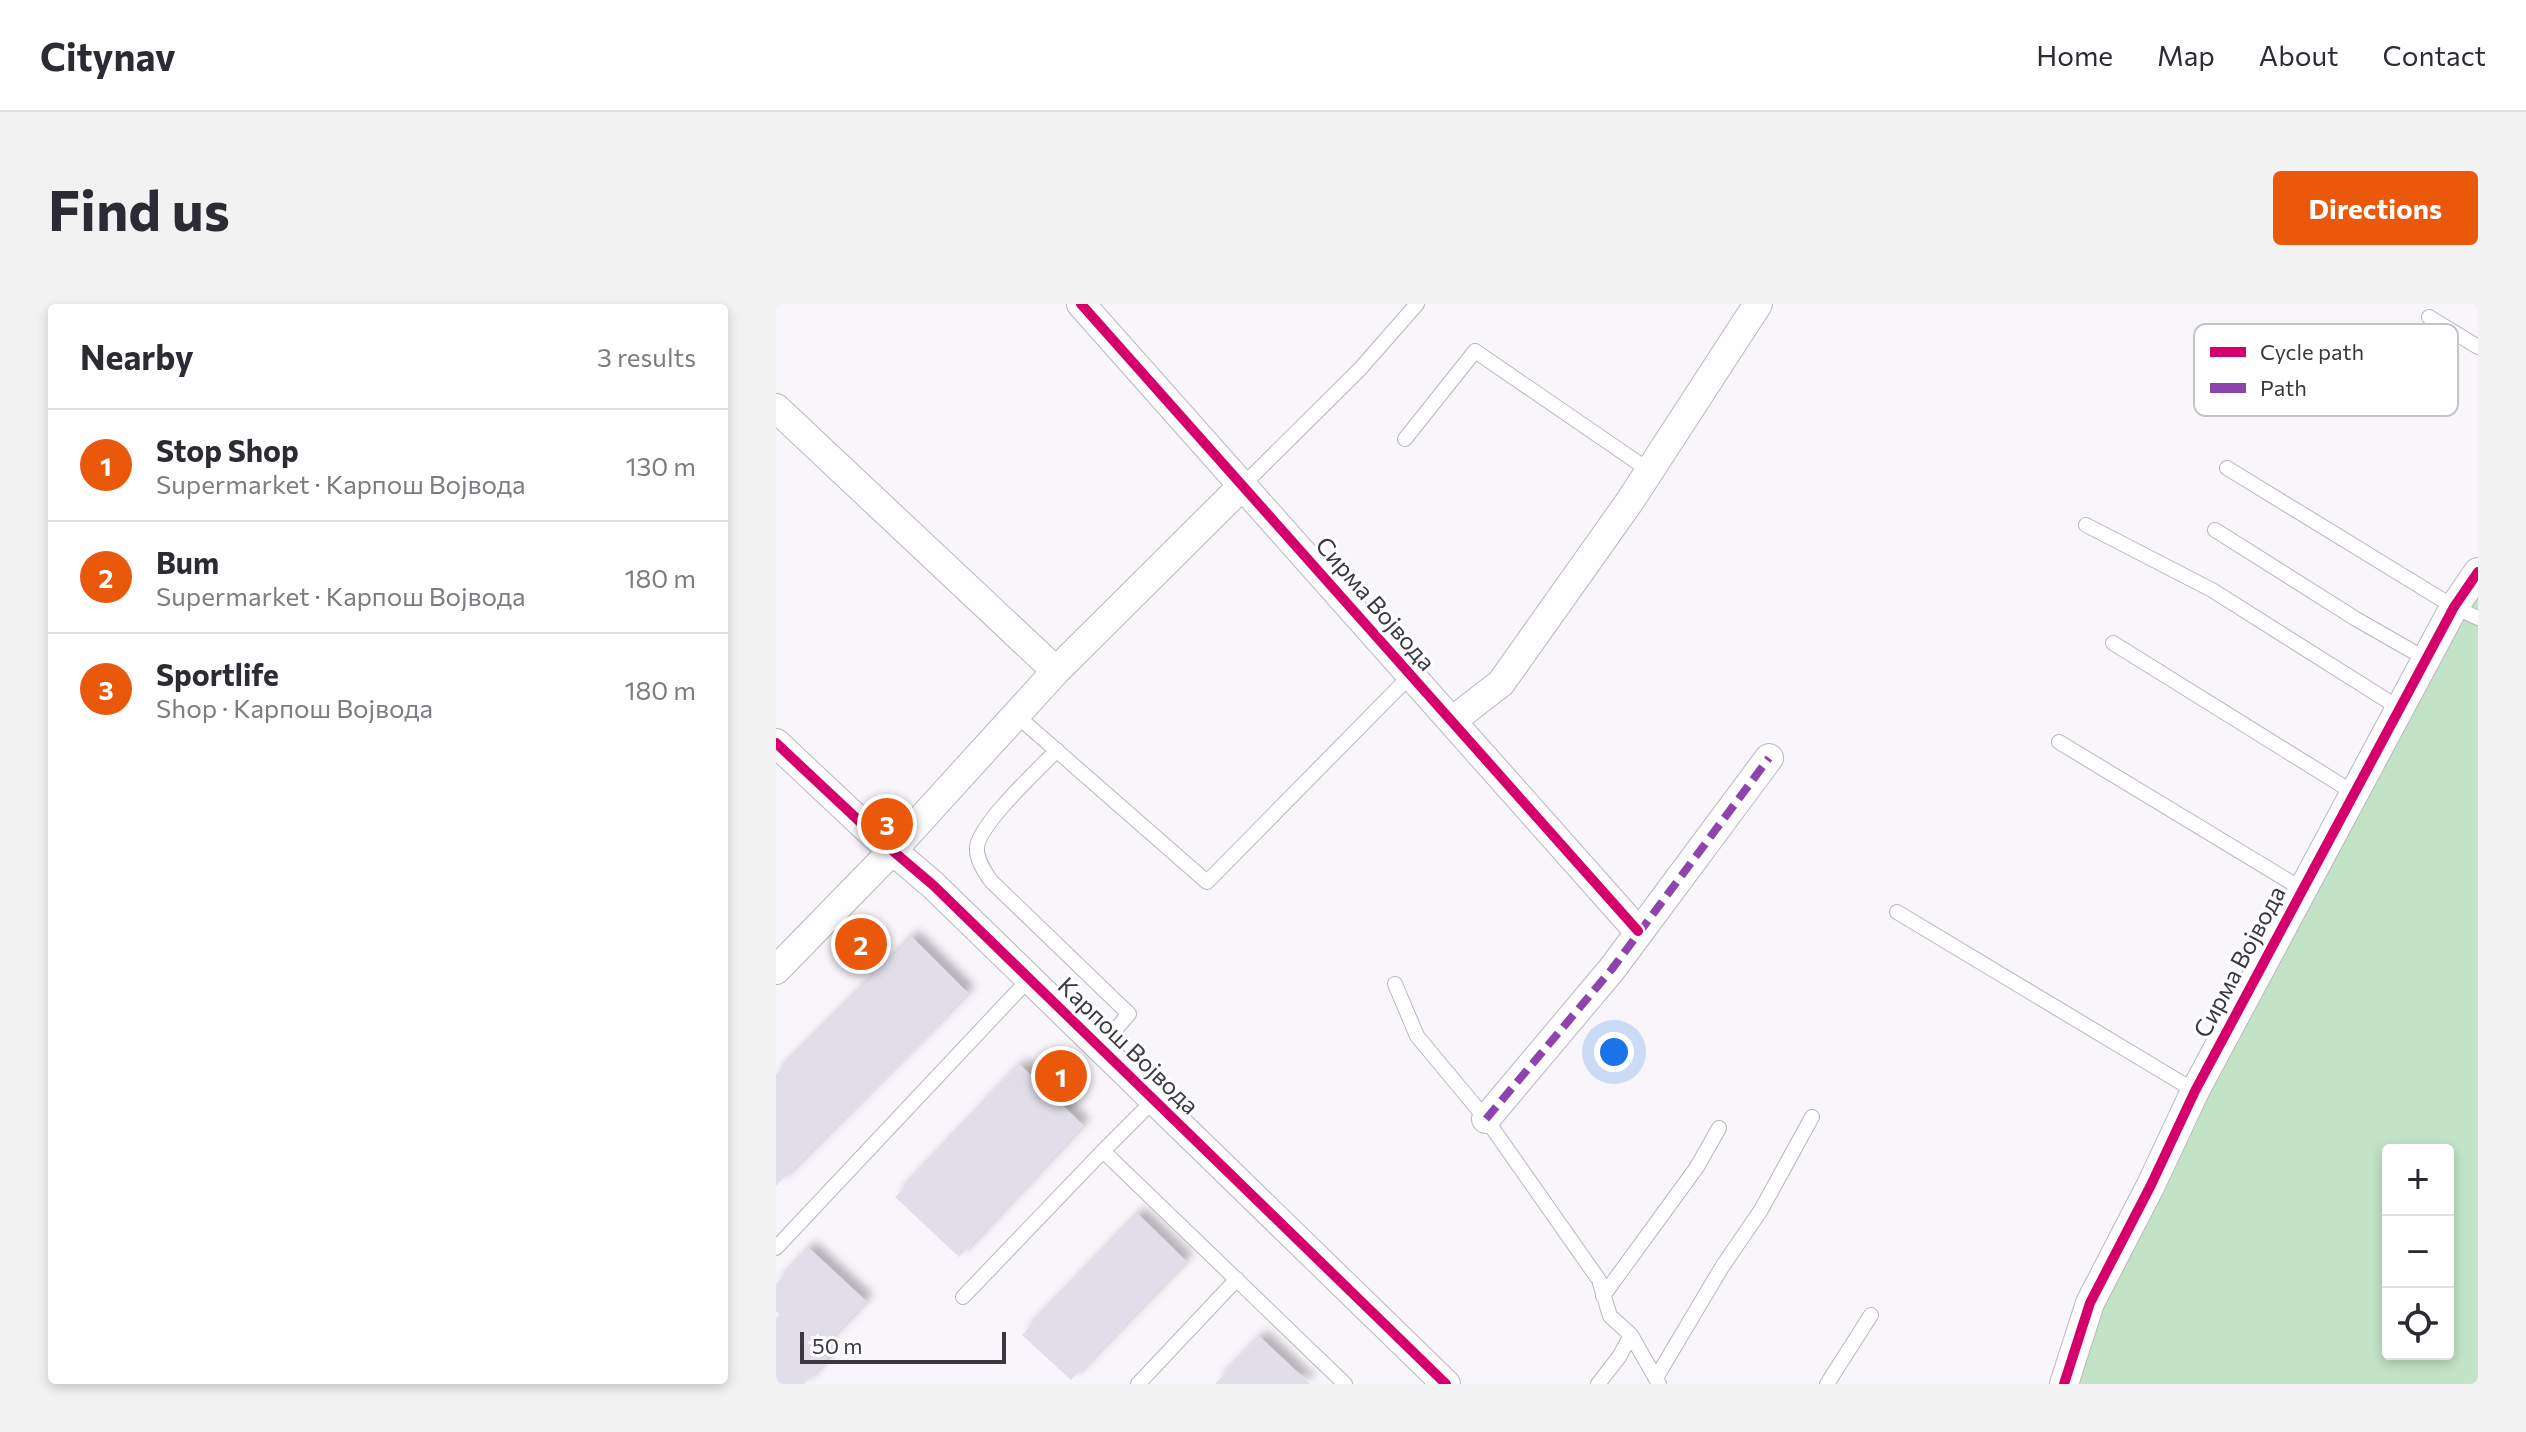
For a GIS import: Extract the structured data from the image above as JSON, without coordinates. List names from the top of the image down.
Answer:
{
  "streets": {
    "street": ["Сирма Војвода", "Карпош Војвода"]
  },
  "legend": ["Cycle path", "Path"],
  "scale_bar": "50 m",
  "page": {
    "header": "Citynav",
    "nav": [
      "Home",
      "Map",
      "About",
      "Contact"
    ],
    "buttons": "Directions",
    "title": "Find us",
    "heading": ["Nearby", "3 results"],
    "list": [
      {
        "mark": "1",
        "name": "Stop Shop",
        "note": "Supermarket · Карпош Војвода",
        "value": "130 m"
      },
      {
        "mark": "2",
        "name": "Bum",
        "note": "Supermarket · Карпош Војвода",
        "value": "180 m"
      },
      {
        "mark": "3",
        "name": "Sportlife",
        "note": "Shop · Карпош Војвода",
        "value": "180 m"
      }
    ],
    "pins": ["3", "2", "1"],
    "map_buttons": ["+", "−"],
    "scale": "50 m"
  }
}
